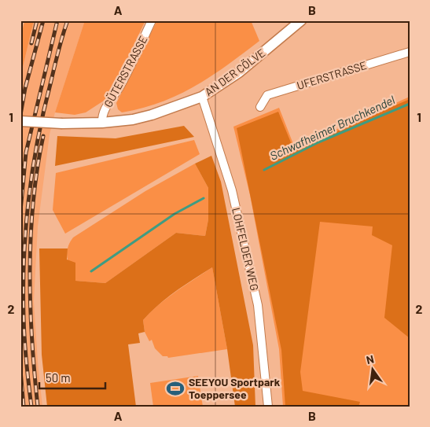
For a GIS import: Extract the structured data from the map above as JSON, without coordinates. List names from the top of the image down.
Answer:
{
  "streets": {
    "street": [
      "GÜTERSTRASSE",
      "AN DER CÖLVE",
      "UFERSTRASSE",
      "LOHFELDER WEG"
    ]
  },
  "crossings": [
    ["GÜTERSTRASSE", "AN DER CÖLVE"],
    ["AN DER CÖLVE", "LOHFELDER WEG"]
  ],
  "water": ["Schwafheimer Bruchkendel"],
  "places": {
    "sports": ["SEEYOU Sportpark Toeppersee"]
  },
  "scale_bar": "50 m",
  "north": "top",
  "grid": {
    "columns": ["A", "B"],
    "rows": ["1", "2"]
  }
}
